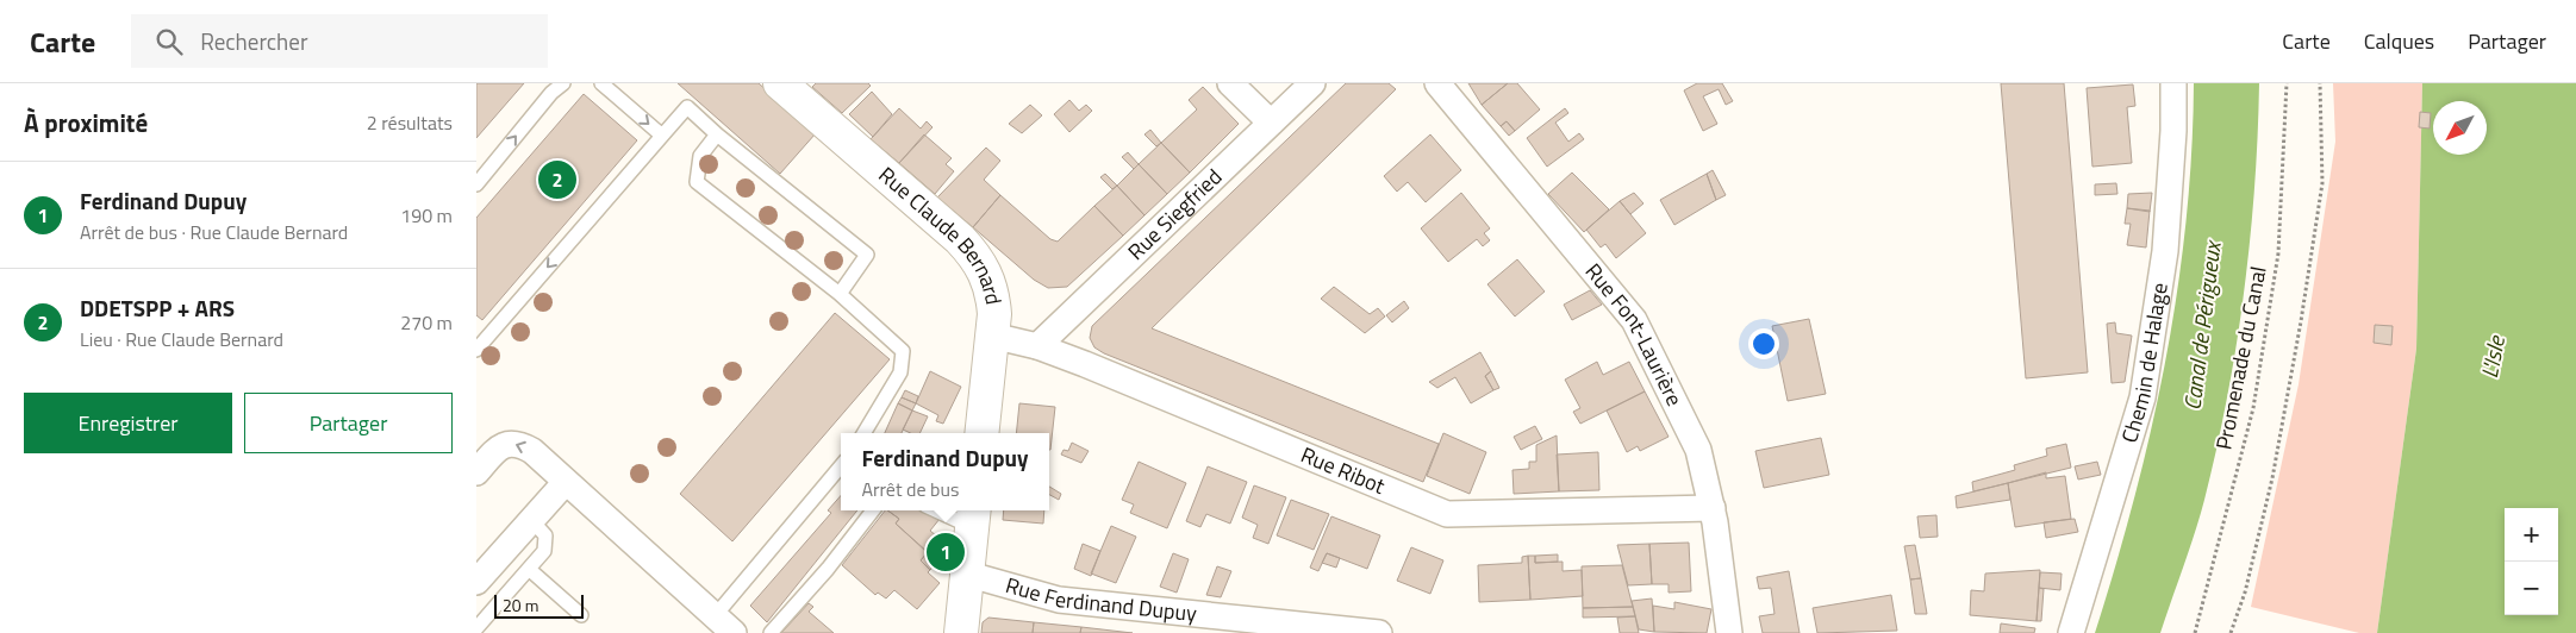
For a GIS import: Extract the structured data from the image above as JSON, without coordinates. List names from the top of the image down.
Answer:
{
  "streets": {
    "main road": ["Rue Claude Bernard"],
    "street": [
      "Rue Siegfried",
      "Rue Font-Laurière",
      "Chemin de Halage",
      "Rue Ribot",
      "Rue Ferdinand Dupuy"
    ],
    "path": ["Promenade du Canal"]
  },
  "crossings": [
    ["Rue Siegfried", "Rue Ribot"],
    ["Rue Claude Bernard", "Rue Ribot"],
    ["Rue Font-Laurière", "Rue Ribot"]
  ],
  "water": ["Canal de Périgueux", "L'Isle"],
  "scale_bar": "20 m",
  "north": "bottom left",
  "page": {
    "header": "Carte",
    "search": "Rechercher",
    "nav": ["Carte", "Calques", "Partager"],
    "heading": ["À proximité", "2 résultats"],
    "pins": ["2", "1"],
    "list": [
      {
        "mark": "1",
        "name": "Ferdinand Dupuy",
        "note": "Arrêt de bus · Rue Claude Bernard",
        "value": "190 m"
      },
      {
        "mark": "2",
        "name": "DDETSPP + ARS",
        "note": "Lieu · Rue Claude Bernard",
        "value": "270 m"
      }
    ],
    "buttons": ["Enregistrer", "Partager"],
    "popup": ["Ferdinand Dupuy", "Arrêt de bus"],
    "map_buttons": ["+", "−"],
    "scale": "20 m"
  }
}
